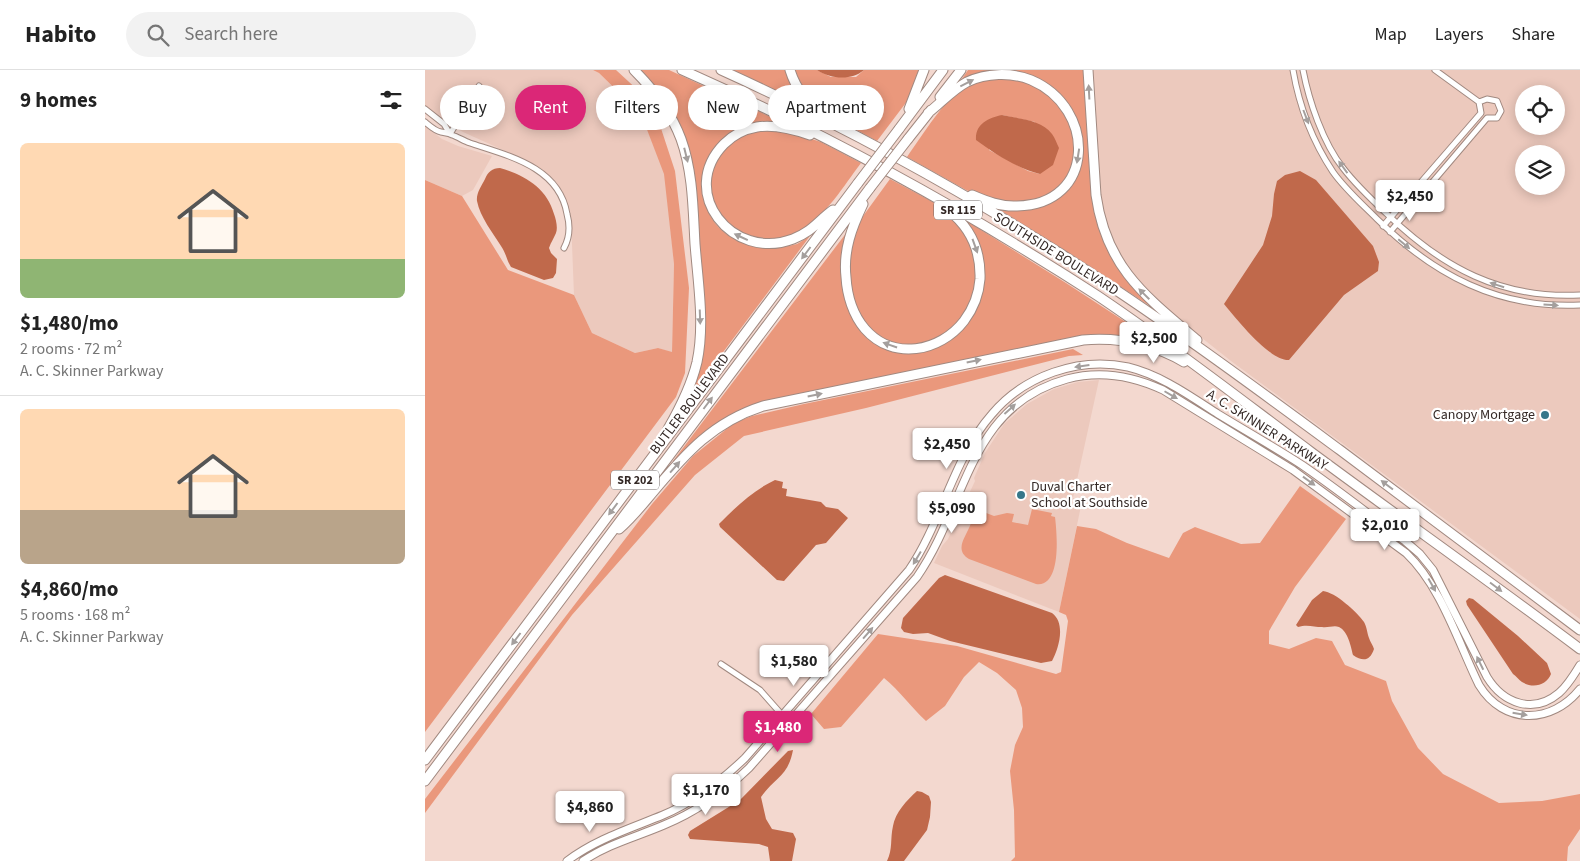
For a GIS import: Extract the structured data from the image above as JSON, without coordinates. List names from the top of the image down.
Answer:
{
  "streets": {
    "highway": [
      "SR 115",
      "SOUTHSIDE BOULEVARD",
      "BUTLER BOULEVARD",
      "SR 202"
    ],
    "main road": ["A. C. SKINNER PARKWAY"]
  },
  "places": ["Canopy Mortgage", "Duval Charter School at Southside"],
  "page": {
    "header": "Habito",
    "search": "Search here",
    "nav": ["Map", "Layers", "Share"],
    "heading": "9 homes",
    "chip": [
      "Buy",
      "Rent",
      "Filters",
      "New",
      "Apartment"
    ],
    "list": [
      {
        "name": "$1,480/mo",
        "note": "2 rooms · 72 m² · A. C. Skinner Parkway"
      },
      {
        "name": "$4,860/mo",
        "note": "5 rooms · 168 m² · A. C. Skinner Parkway"
      }
    ],
    "price": [
      "$2,450",
      "$2,500",
      "$2,450",
      "$5,090",
      "$2,010",
      "$1,580",
      "$1,480",
      "$1,170",
      "$4,860"
    ]
  }
}
